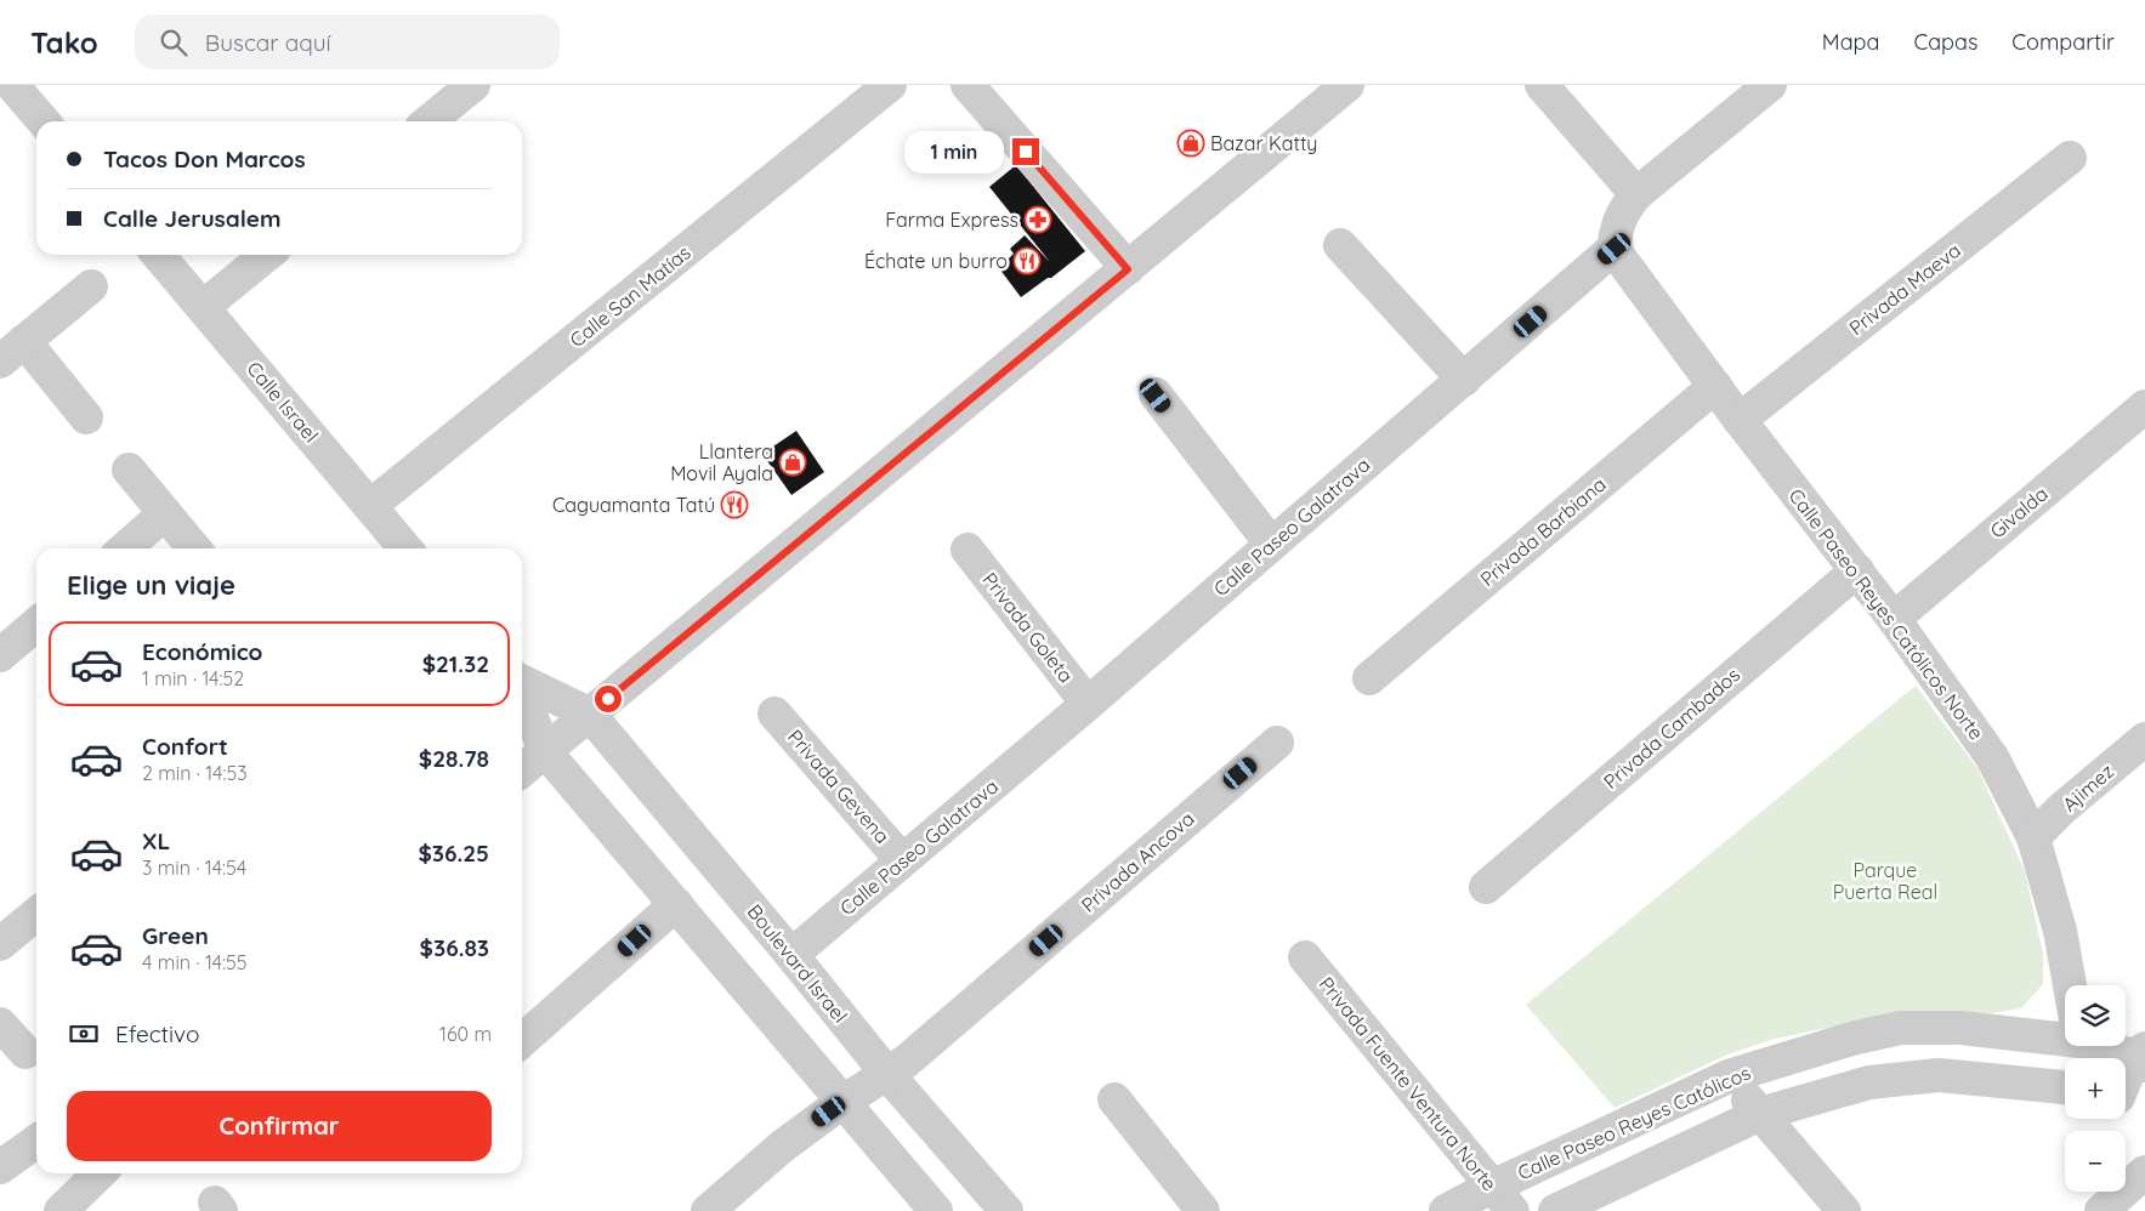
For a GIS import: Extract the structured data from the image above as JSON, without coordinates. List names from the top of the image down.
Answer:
{
  "streets": {
    "street": [
      "Privada Maeva",
      "Calle San Matías",
      "Calle Israel",
      "Givalda",
      "Calle Paseo Galatrava",
      "Privada Barbiana",
      "Calle Paseo Reyes Católicos Norte",
      "Privada Goleta",
      "Privada Cambados",
      "Privada Gevena",
      "Ajimez",
      "Privada Ancova",
      "Boulevard Israel",
      "Privada Fuente Ventura Norte",
      "Calle Paseo Reyes Católicos"
    ]
  },
  "crossings": [
    ["Privada Maeva", "Calle Paseo Reyes Católicos Norte"],
    ["Calle San Matías", "Calle Israel"],
    ["Givalda", "Calle Paseo Reyes Católicos Norte"],
    ["Calle Paseo Galatrava", "Calle Paseo Reyes Católicos Norte"],
    ["Calle Paseo Galatrava", "Privada Goleta"],
    ["Calle Paseo Galatrava", "Privada Gevena"],
    ["Calle Paseo Galatrava", "Boulevard Israel"],
    ["Privada Barbiana", "Calle Paseo Reyes Católicos Norte"],
    ["Calle Paseo Reyes Católicos Norte", "Privada Cambados"],
    ["Calle Paseo Reyes Católicos Norte", "Ajimez"],
    ["Privada Ancova", "Boulevard Israel"],
    ["Privada Fuente Ventura Norte", "Calle Paseo Reyes Católicos"]
  ],
  "parks": ["Parque Puerta Real"],
  "places": {
    "shop": ["Bazar Katty", "Llantera Movil Ayala"],
    "pharmacy": ["Farma Express"],
    "restaurant": ["Échate un burro", "Caguamanta Tatú"]
  },
  "page": {
    "header": "Tako",
    "search": "Buscar aquí",
    "nav": ["Mapa", "Capas", "Compartir"],
    "banner": ["Tacos Don Marcos", "Calle Jerusalem"],
    "bubble": "1 min",
    "heading": "Elige un viaje",
    "list": [
      {
        "name": "Económico",
        "note": "1 min · 14:52",
        "value": "$21.32"
      },
      {
        "name": "Confort",
        "note": "2 min · 14:53",
        "value": "$28.78"
      },
      {
        "name": "XL",
        "note": "3 min · 14:54",
        "value": "$36.25"
      },
      {
        "name": "Green",
        "note": "4 min · 14:55",
        "value": "$36.83"
      }
    ],
    "map_buttons": ["+", "−"],
    "pay": ["Efectivo", "160 m"],
    "buttons": "Confirmar"
  }
}
